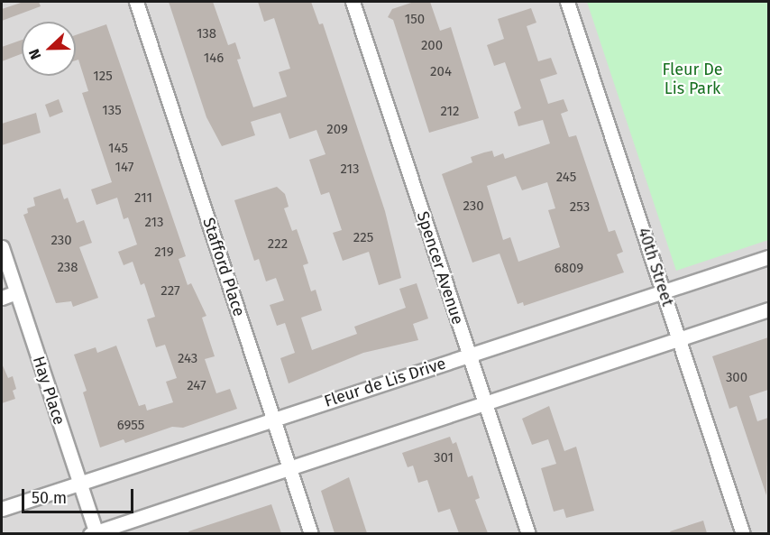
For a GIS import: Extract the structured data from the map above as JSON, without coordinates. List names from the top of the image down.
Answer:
{
  "streets": {
    "street": [
      "Stafford Place",
      "40th Street",
      "Spencer Avenue",
      "Fleur de Lis Drive",
      "Hay Place"
    ]
  },
  "crossings": [
    ["Stafford Place", "Fleur de Lis Drive"],
    ["40th Street", "Fleur de Lis Drive"],
    ["Spencer Avenue", "Fleur de Lis Drive"],
    ["Fleur de Lis Drive", "Hay Place"]
  ],
  "parks": ["Fleur De Lis Park"],
  "house_numbers": [
    "150",
    "138",
    "200",
    "146",
    "204",
    "125",
    "135",
    "212",
    "209",
    "145",
    "147",
    "213",
    "245",
    "211",
    "230",
    "253",
    "213",
    "225",
    "230",
    "222",
    "219",
    "238",
    "6809",
    "227",
    "243",
    "300",
    "247",
    "6955",
    "301"
  ],
  "scale_bar": "50 m",
  "north": "left"
}
